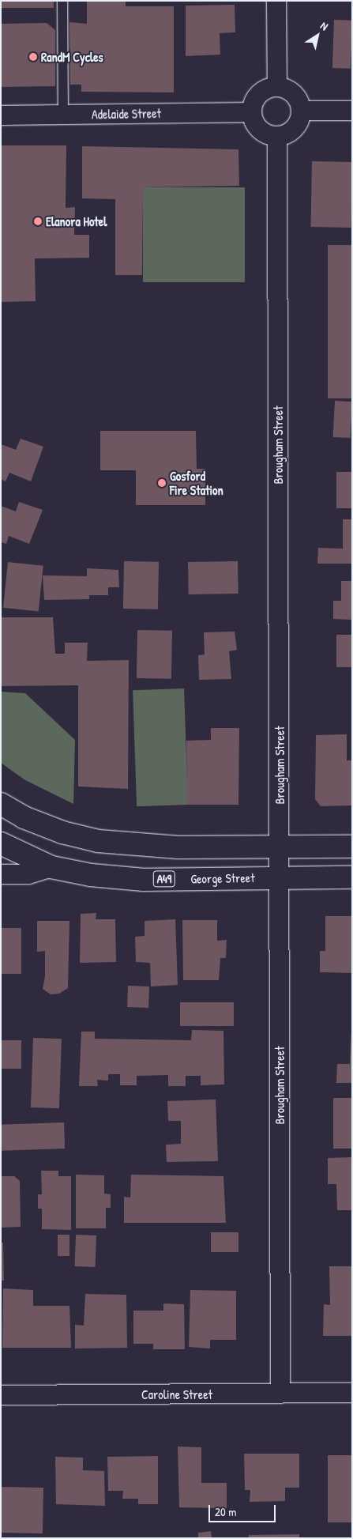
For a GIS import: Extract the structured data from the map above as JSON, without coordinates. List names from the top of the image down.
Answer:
{
  "streets": {
    "highway": ["George Street", "A49"],
    "street": ["Adelaide Street", "Brougham Street", "Caroline Street"]
  },
  "crossings": [
    ["Adelaide Street", "Brougham Street"],
    ["Brougham Street", "George Street"],
    ["Brougham Street", "Caroline Street"],
    ["George Street", "A49"]
  ],
  "places": ["RandM Cycles", "Elanora Hotel", "Gosford Fire Station"],
  "scale_bar": "20 m",
  "north": "top right"
}
